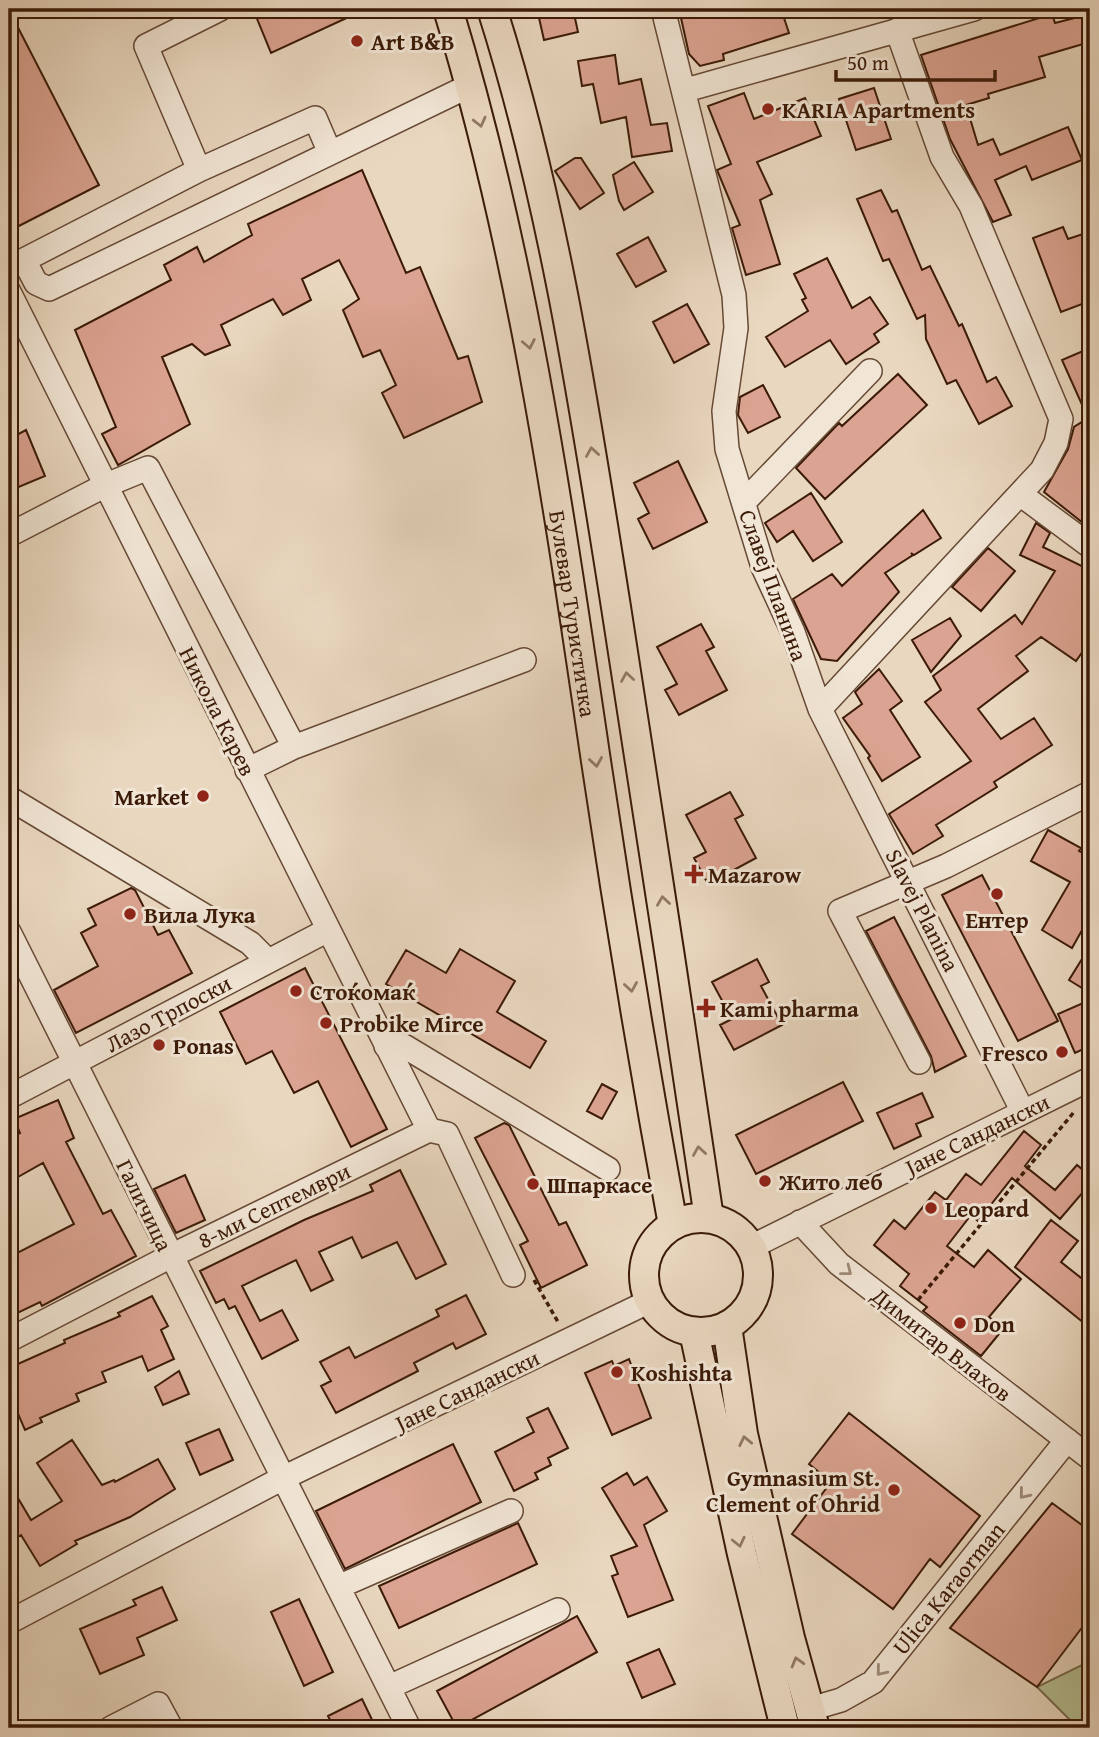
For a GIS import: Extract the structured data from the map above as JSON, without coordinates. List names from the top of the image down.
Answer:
{
  "streets": {
    "main road": ["Булевар Туристичка"],
    "street": [
      "Славеј Планина",
      "Никола Карев",
      "Slavej Planina",
      "Лазо Трпоски",
      "Јане Сандански",
      "Галичица",
      "8-ми Септември",
      "Димитар Влахов",
      "Ulica Karaorman"
    ]
  },
  "crossings": [
    ["Славеј Планина", "Slavej Planina"],
    ["Булевар Туристичка", "Јане Сандански"],
    ["Никола Карев", "Лазо Трпоски"],
    ["Никола Карев", "8-ми Септември"],
    ["Slavej Planina", "Јане Сандански"],
    ["Лазо Трпоски", "Галичица"],
    ["Јане Сандански", "Галичица"],
    ["Јане Сандански", "Димитар Влахов"],
    ["Галичица", "8-ми Септември"],
    ["Димитар Влахов", "Ulica Karaorman"]
  ],
  "one_way": ["Димитар Влахов", "Ulica Karaorman"],
  "places": {
    "other": [
      "Art B&B",
      "KARIA Apartments",
      "Market",
      "Ентер",
      "Вила Лука",
      "Стоќомаќ",
      "Probike Mirce",
      "Ponas",
      "Fresco",
      "Жито леб",
      "Шпаркасе",
      "Leopard",
      "Don",
      "Koshishta",
      "Gymnasium St. Clement of Ohrid"
    ],
    "health": ["Mazarow", "Kami pharma"]
  },
  "scale_bar": "50 m"
}
